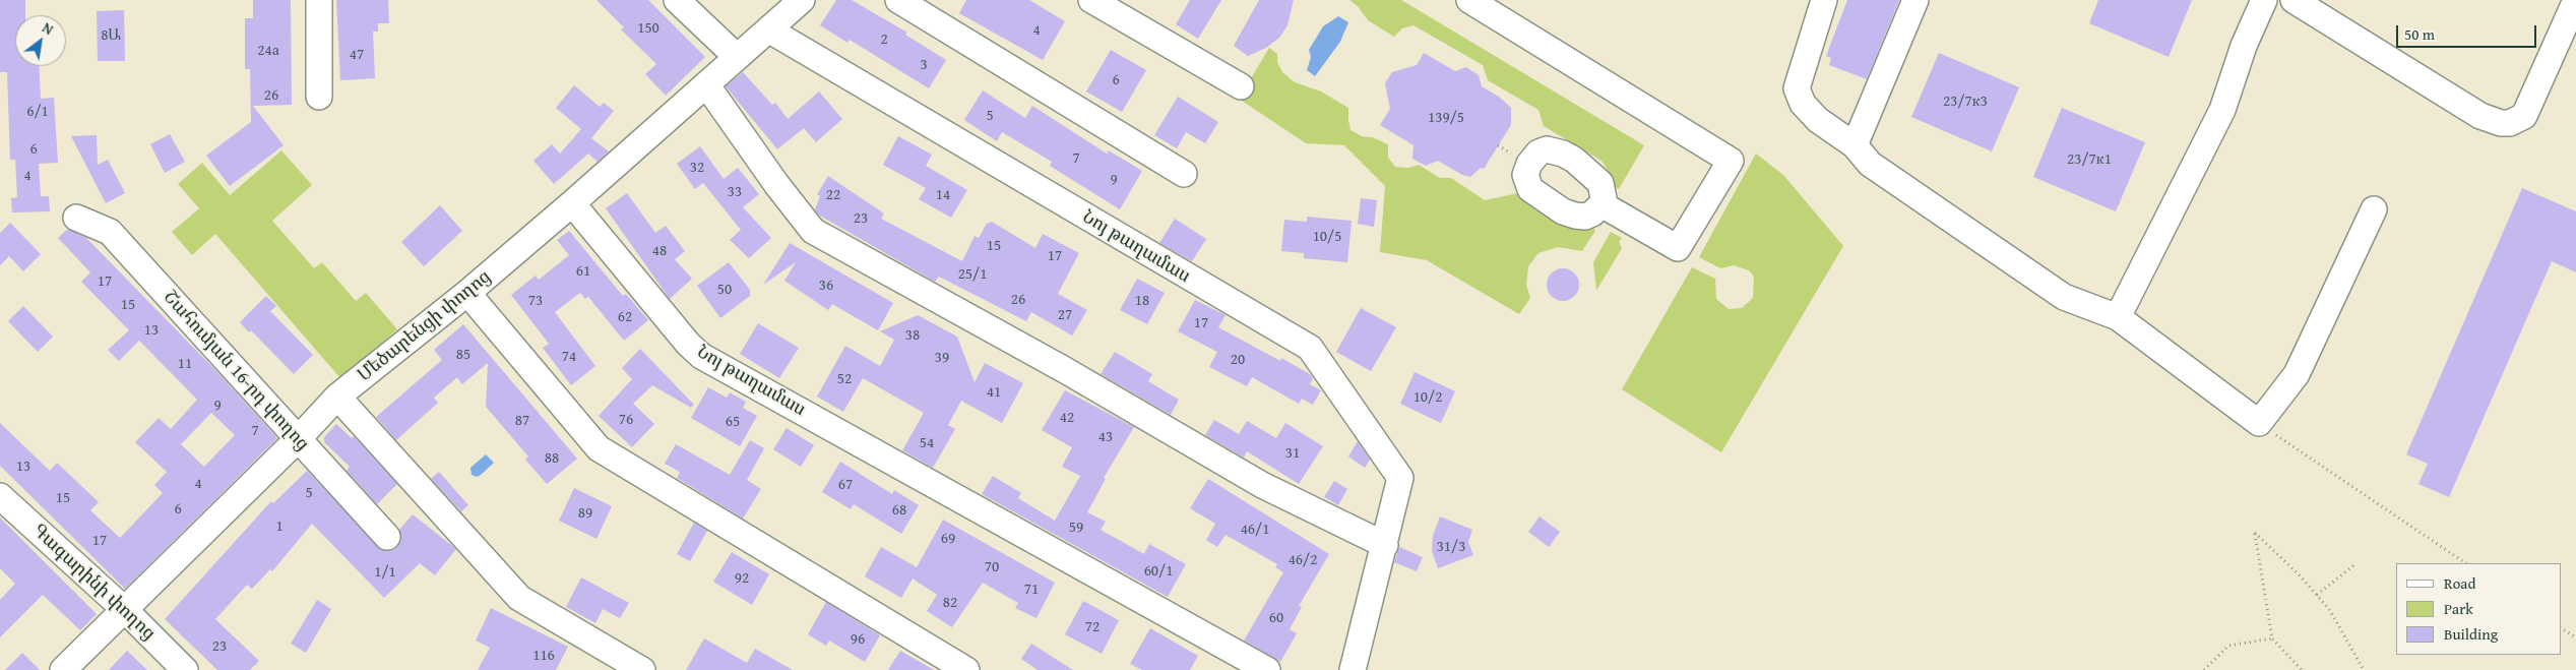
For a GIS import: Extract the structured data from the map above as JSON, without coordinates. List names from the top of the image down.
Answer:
{
  "streets": {
    "street": [
      "Նոյ թաղամաս",
      "Մեծարենցի փողոց",
      "Շահումյան 16-րդ փողոց",
      "Գագարինի փողոց"
    ]
  },
  "crossings": [
    ["Նոյ թաղամաս", "Մեծարենցի փողոց"],
    ["Մեծարենցի փողոց", "Շահումյան 16-րդ փողոց"],
    ["Մեծարենցի փողոց", "Գագարինի փողոց"]
  ],
  "house_numbers": [
    "150",
    "4",
    "8Ա",
    "2",
    "24a",
    "47",
    "3",
    "6",
    "26",
    "23/7к3",
    "6/1",
    "5",
    "139/5",
    "6",
    "7",
    "23/7к1",
    "32",
    "4",
    "9",
    "33",
    "22",
    "14",
    "23",
    "10/5",
    "15",
    "48",
    "17",
    "61",
    "25/1",
    "17",
    "36",
    "50",
    "26",
    "73",
    "18",
    "15",
    "27",
    "62",
    "17",
    "13",
    "38",
    "85",
    "74",
    "39",
    "20",
    "11",
    "52",
    "41",
    "10/2",
    "9",
    "42",
    "76",
    "87",
    "65",
    "7",
    "43",
    "54",
    "31",
    "88",
    "13",
    "4",
    "67",
    "5",
    "15",
    "6",
    "68",
    "89",
    "1",
    "59",
    "46/1",
    "69",
    "17",
    "31/3",
    "46/2",
    "70",
    "60/1",
    "1/1",
    "92",
    "71",
    "82",
    "60",
    "72",
    "96",
    "23",
    "116"
  ],
  "legend": ["Road", "Park", "Building"],
  "scale_bar": "50 m",
  "north": "top right"
}
